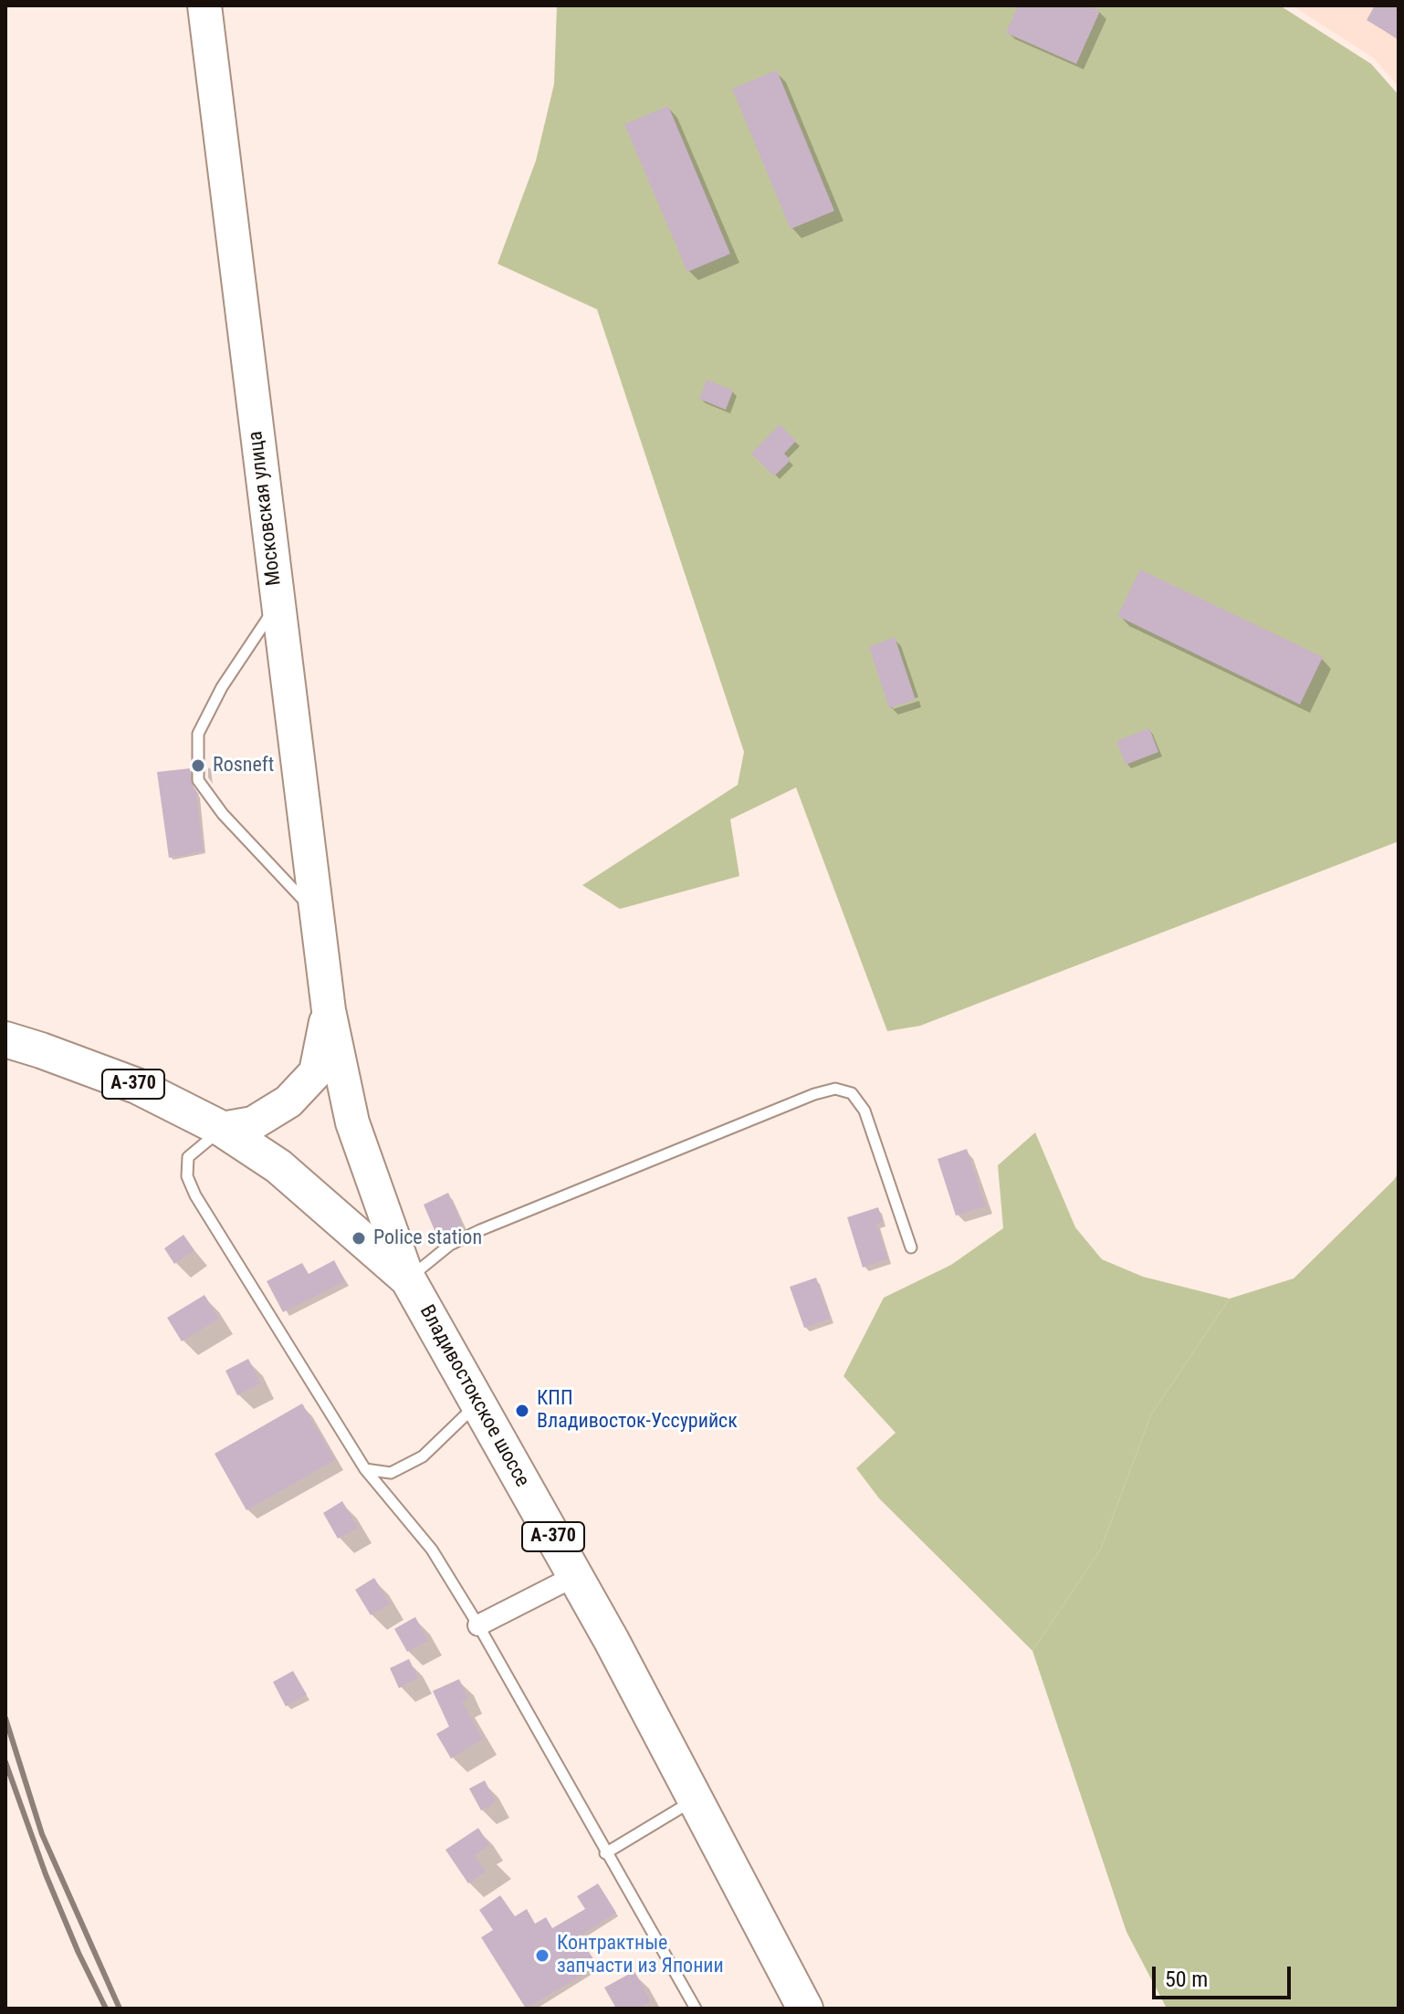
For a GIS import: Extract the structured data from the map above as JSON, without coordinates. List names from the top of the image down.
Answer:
{
  "streets": {
    "highway": ["А-370", "Владивостокское шоссе"],
    "main road": ["Московская улица"]
  },
  "crossings": [
    ["Московская улица", "Владивостокское шоссе"]
  ],
  "places": [
    "Rosneft",
    "Police station",
    "КПП Владивосток-Уссурийск",
    "Контрактные запчасти из Японии"
  ],
  "scale_bar": "50 m"
}
